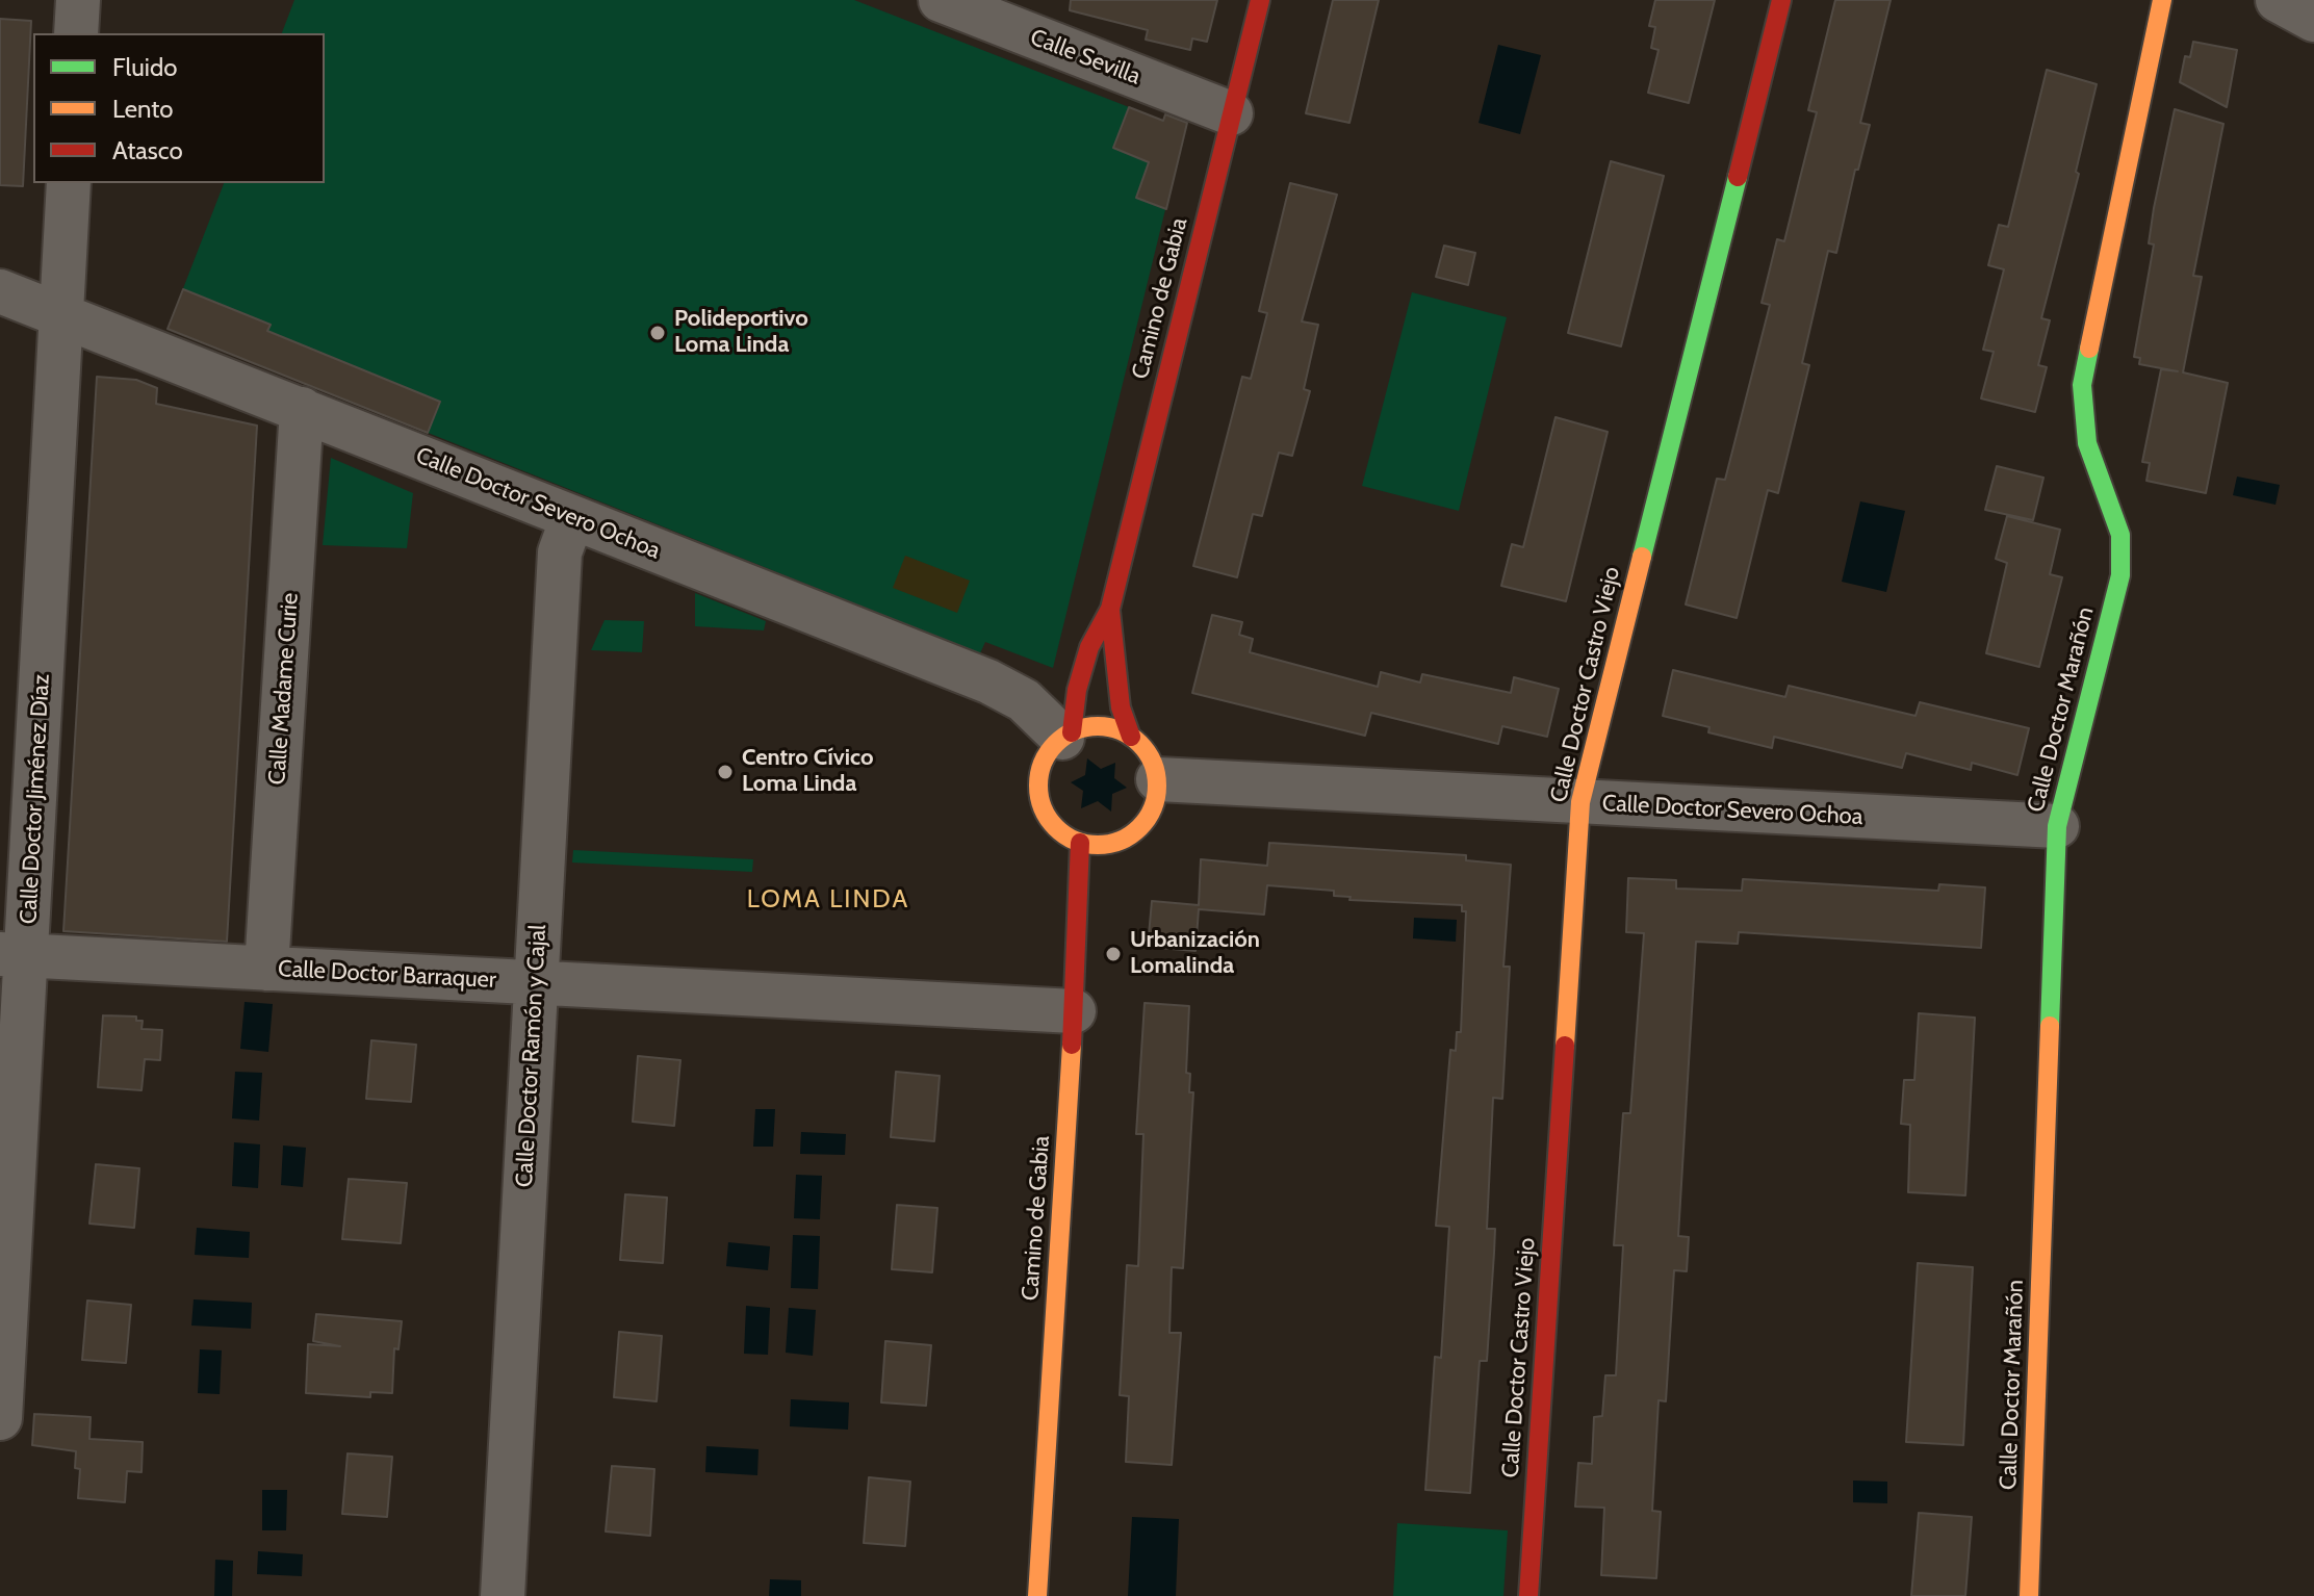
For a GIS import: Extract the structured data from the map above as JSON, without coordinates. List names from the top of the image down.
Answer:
{
  "streets": {
    "street": [
      "Calle Sevilla",
      "Camino de Gabia",
      "Calle Doctor Severo Ochoa",
      "Calle Doctor Castro Viejo",
      "Calle Madame Curie",
      "Calle Doctor Marañón",
      "Calle Doctor Jiménez Díaz",
      "Calle Doctor Barraquer",
      "Calle Doctor Ramón y Cajal"
    ]
  },
  "crossings": [
    ["Calle Sevilla", "Camino de Gabia"],
    ["Camino de Gabia", "Calle Doctor Severo Ochoa"],
    ["Camino de Gabia", "Calle Doctor Barraquer"],
    ["Calle Doctor Severo Ochoa", "Calle Doctor Castro Viejo"],
    ["Calle Doctor Severo Ochoa", "Calle Madame Curie"],
    ["Calle Doctor Severo Ochoa", "Calle Doctor Marañón"],
    ["Calle Doctor Severo Ochoa", "Calle Doctor Jiménez Díaz"],
    ["Calle Doctor Severo Ochoa", "Calle Doctor Ramón y Cajal"],
    ["Calle Madame Curie", "Calle Doctor Barraquer"],
    ["Calle Doctor Jiménez Díaz", "Calle Doctor Barraquer"],
    ["Calle Doctor Barraquer", "Calle Doctor Ramón y Cajal"]
  ],
  "districts": ["LOMA LINDA"],
  "places": ["Polideportivo Loma Linda", "Centro Cívico Loma Linda", "Urbanización Lomalinda"],
  "legend": ["Fluido", "Lento", "Atasco"]
}
